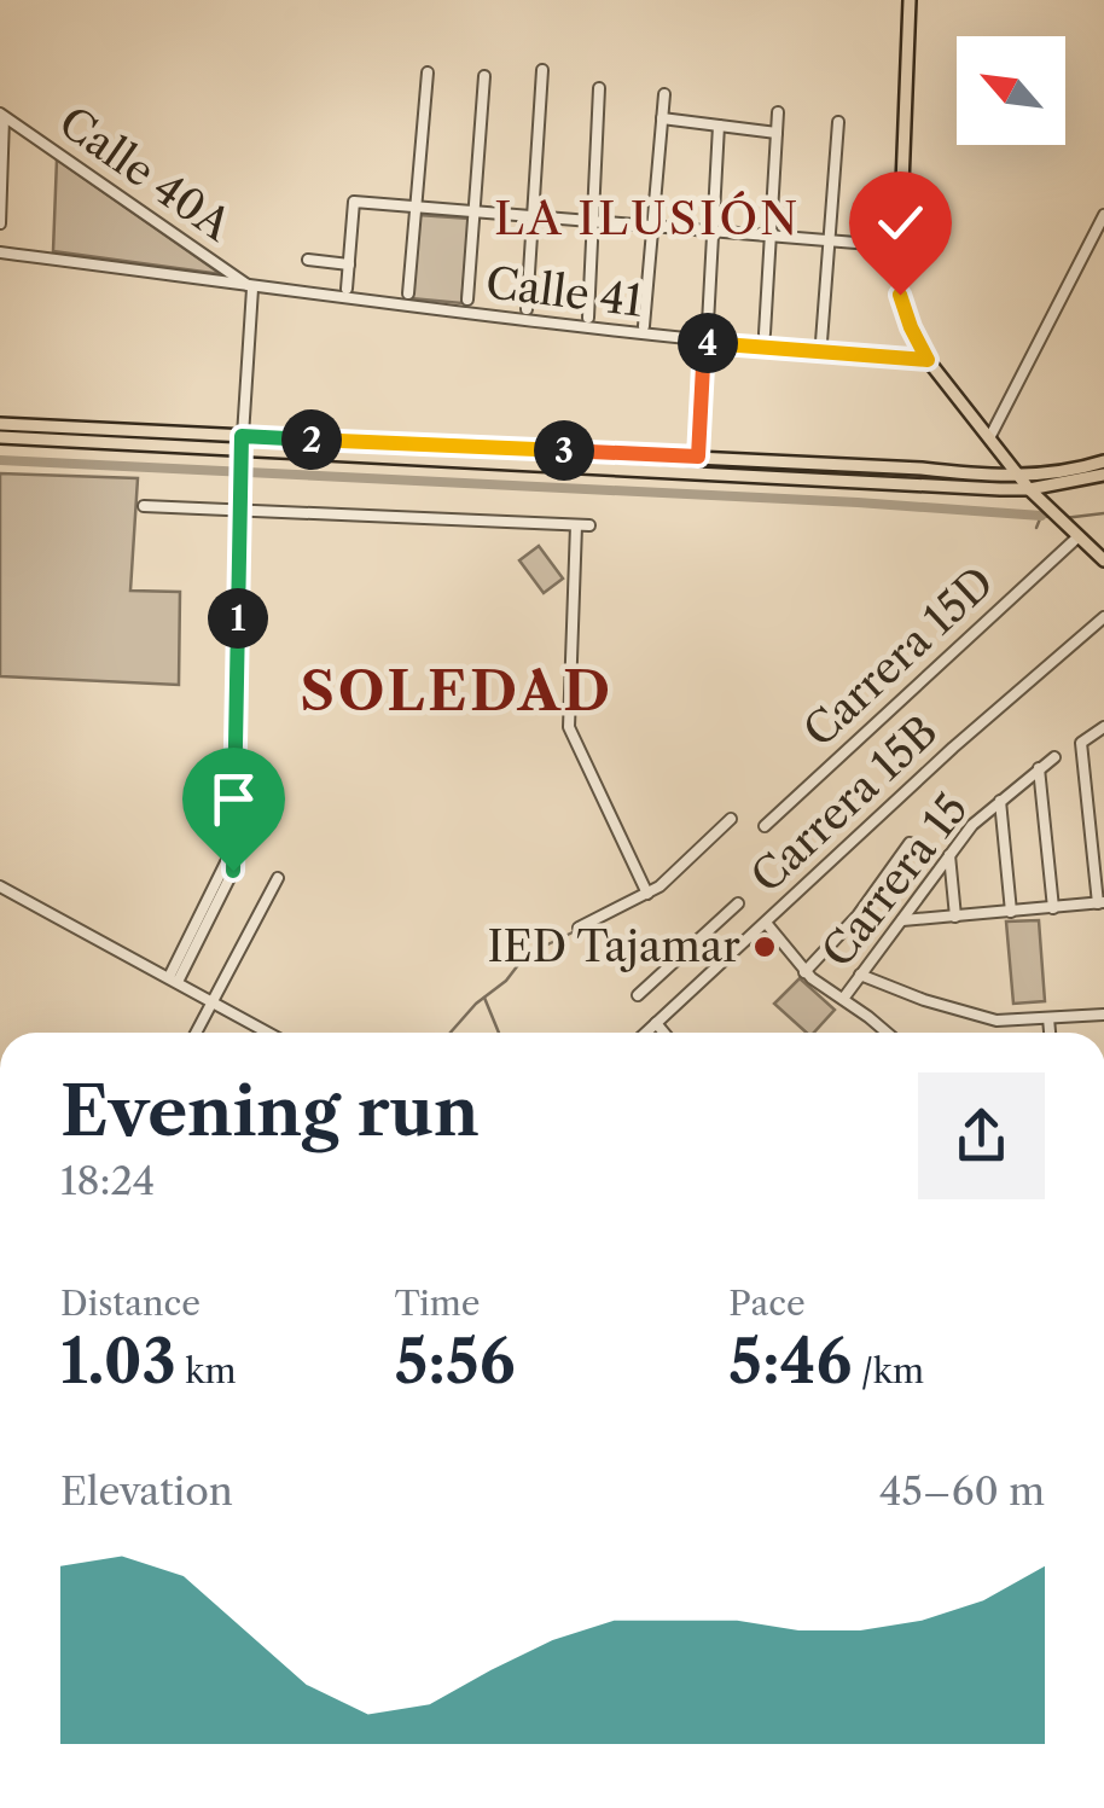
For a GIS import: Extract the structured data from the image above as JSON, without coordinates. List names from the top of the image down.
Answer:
{
  "streets": {
    "street": [
      "Calle 40A",
      "Calle 41",
      "Carrera 15D",
      "Carrera 15B",
      "Carrera 15"
    ]
  },
  "crossings": [
    ["Calle 40A", "Calle 41"]
  ],
  "districts": ["LA ILUSIÓN", "SOLEDAD"],
  "places": ["IED Tajamar"],
  "north": "top left",
  "page": {
    "pins": [
      "4",
      "2",
      "3",
      "1"
    ],
    "heading": ["Evening run", "18:24"],
    "stats": [
      ["Distance", "1.03 km"],
      ["Time", "5:56"],
      ["Pace", "5:46 /km"]
    ],
    "chart": ["Elevation", "45–60 m"]
  }
}
